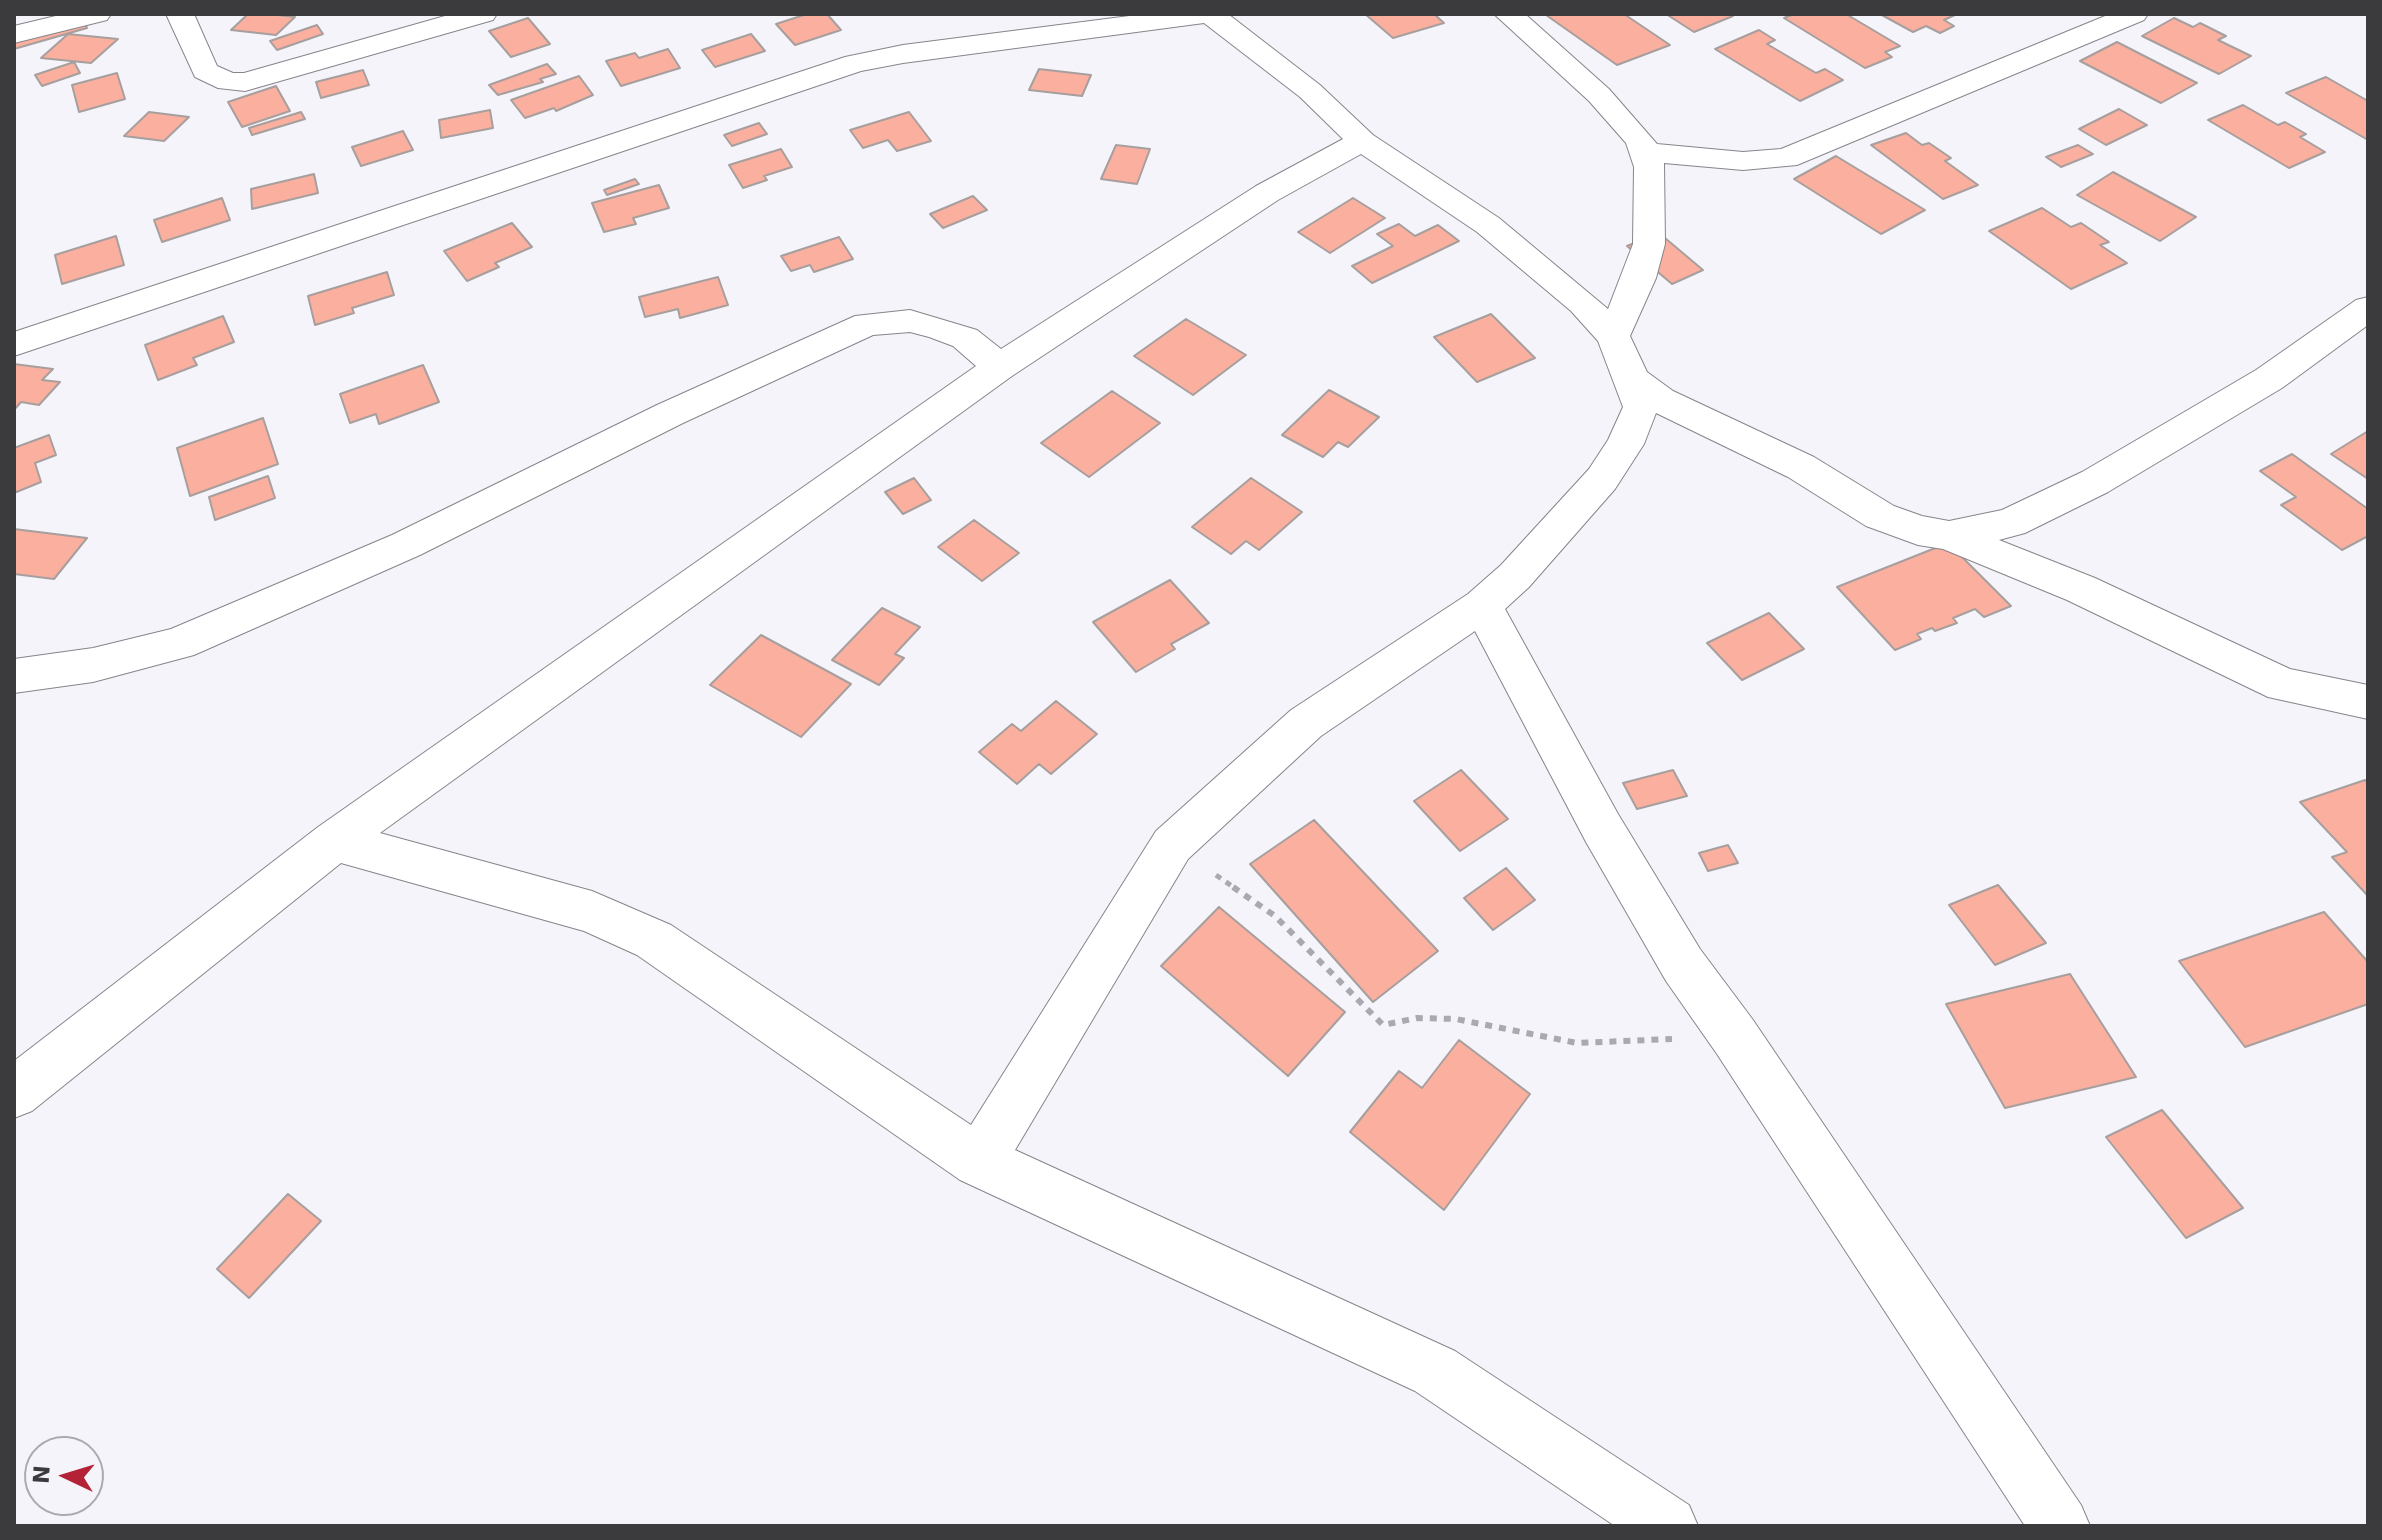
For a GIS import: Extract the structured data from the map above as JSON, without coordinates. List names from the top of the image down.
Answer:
{
  "north": "left"
}
